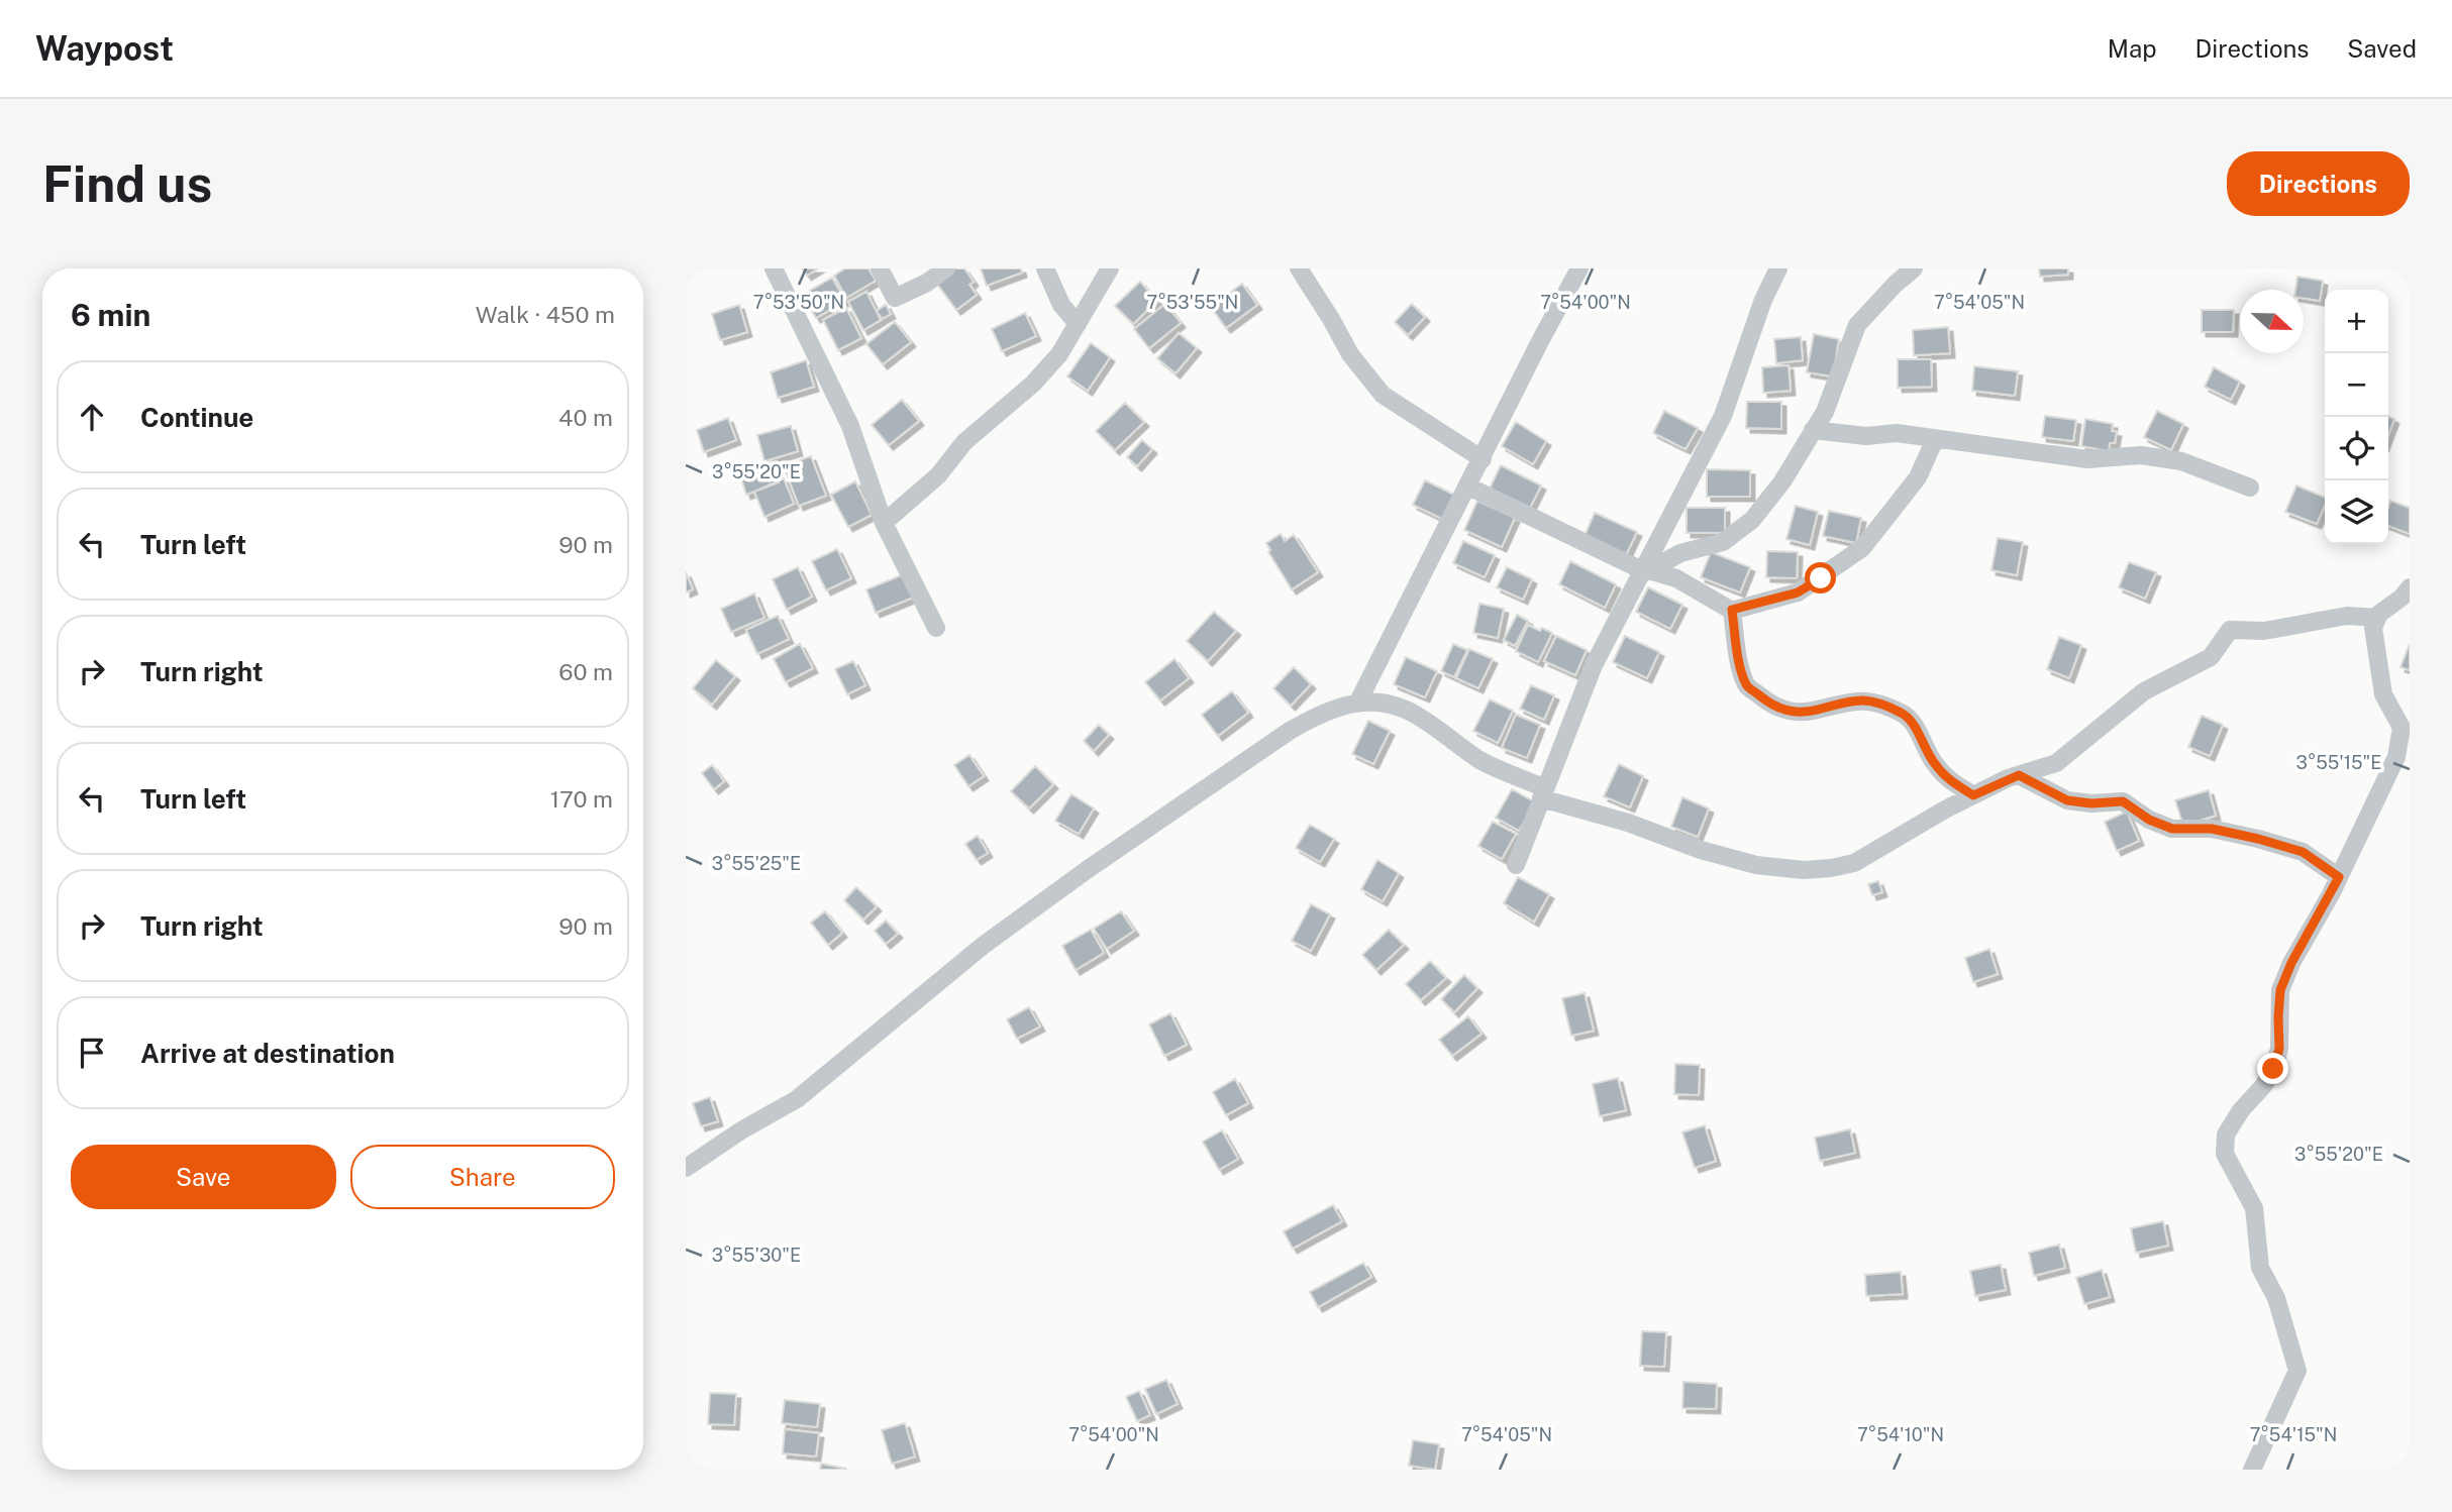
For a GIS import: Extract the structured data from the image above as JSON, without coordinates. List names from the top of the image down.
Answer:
{
  "north": "right",
  "page": {
    "header": "Waypost",
    "nav": ["Map", "Directions", "Saved"],
    "buttons": [
      "Directions",
      ["Save", "Share"]
    ],
    "title": "Find us",
    "heading": ["6 min", "Walk · 450 m"],
    "map_buttons": ["+", "−"],
    "list": [
      ["Continue", "40 m"],
      ["Turn left", "90 m"],
      ["Turn right", "60 m"],
      ["Turn left", "170 m"],
      ["Turn right", "90 m"],
      "Arrive at destination"
    ]
  },
  "coordinates": [
    "7°54'05\"N",
    "7°53'50\"N",
    "7°53'55\"N",
    "7°54'00\"N",
    "3°55'20\"E",
    "3°55'15\"E",
    "3°55'25\"E",
    "3°55'30\"E",
    "7°54'10\"N",
    "7°54'15\"N"
  ]
}
